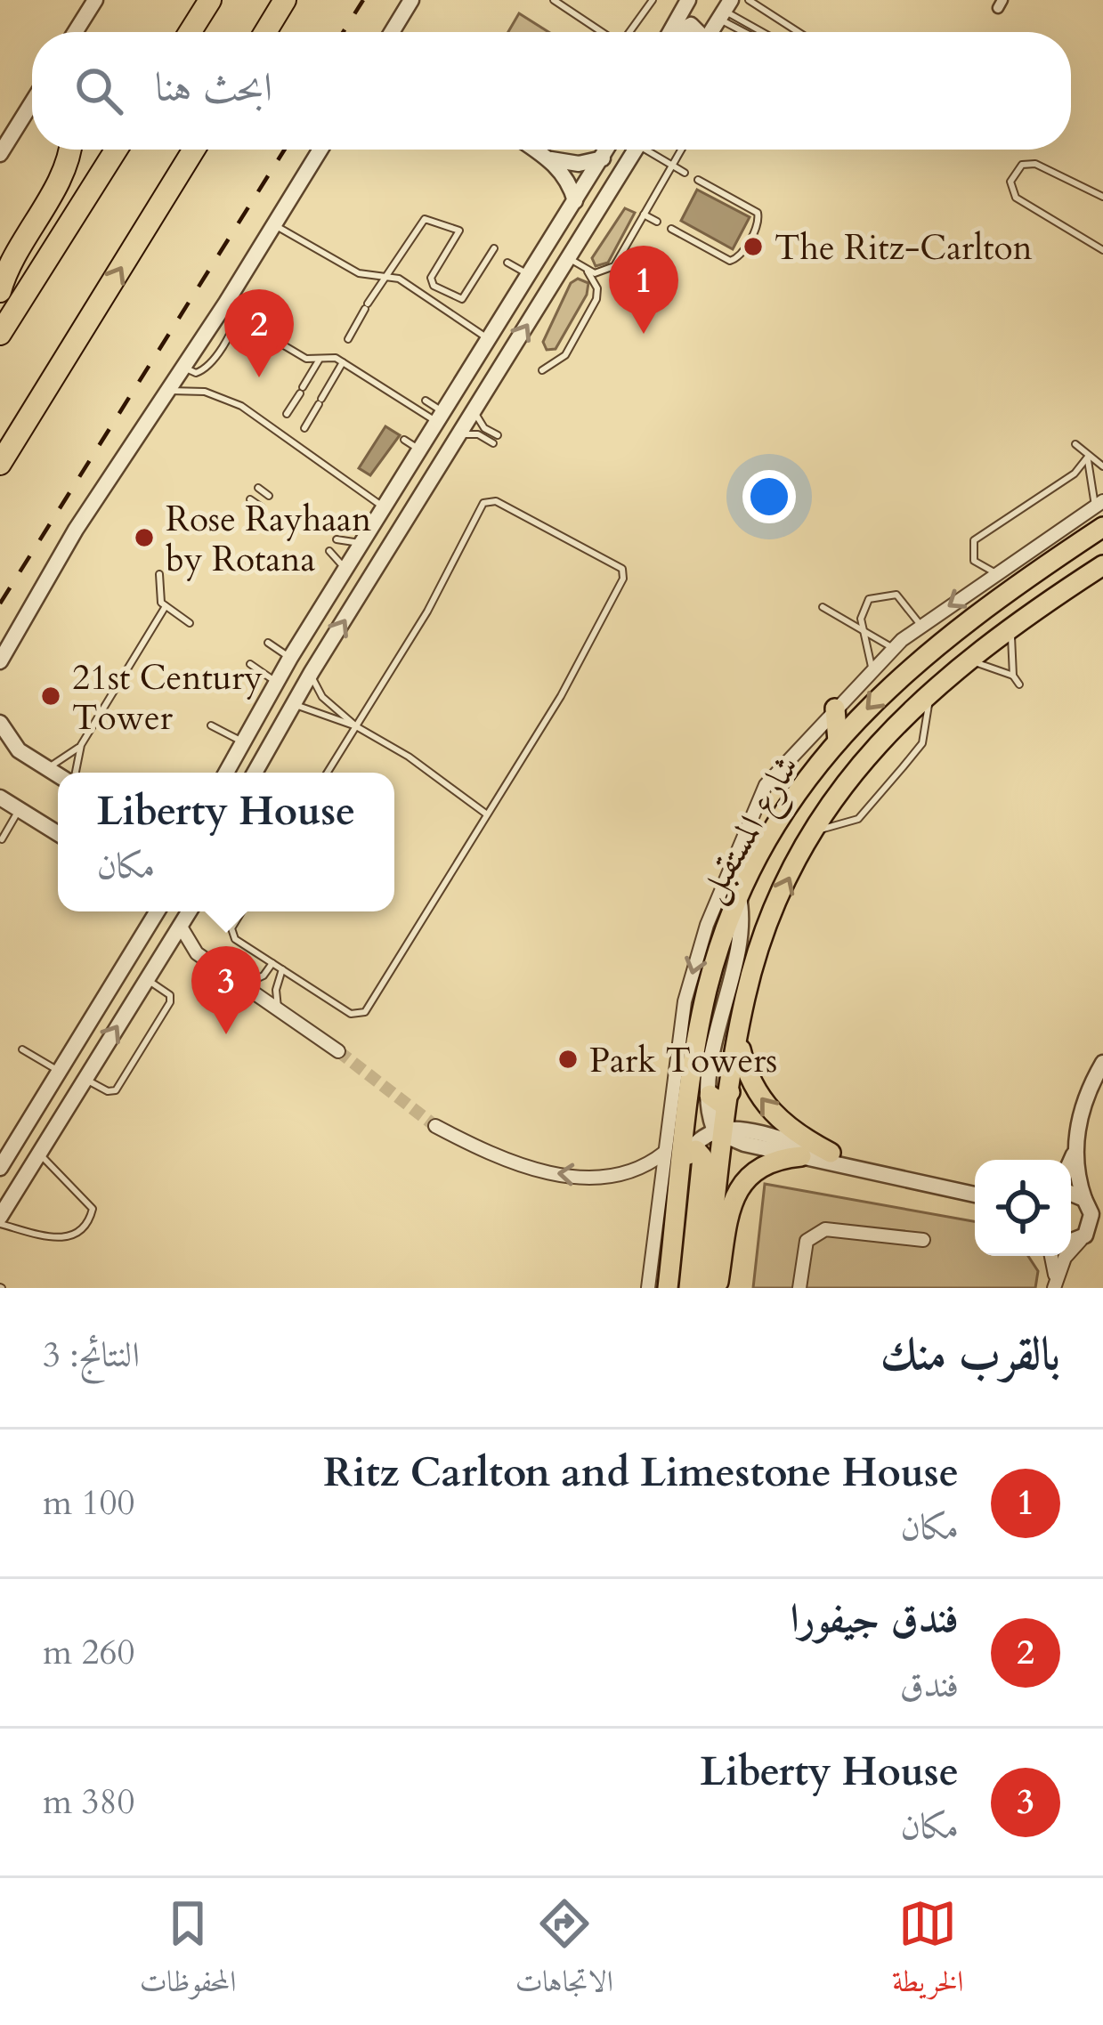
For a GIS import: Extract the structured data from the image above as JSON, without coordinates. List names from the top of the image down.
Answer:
{
  "streets": {
    "main road": ["شارع المستقبل"]
  },
  "places": [
    "The Ritz-Carlton",
    "Rose Rayhaan by Rotana",
    "21st Century Tower",
    "Park Towers"
  ],
  "page": {
    "search": "ابحث هنا",
    "pins": ["1", "2", "3"],
    "popup": ["Liberty House", "مكان"],
    "heading": ["بالقرب منك", "النتائج: 3"],
    "list": [
      {
        "mark": "1",
        "name": "Ritz Carlton and Limestone House",
        "note": "مكان",
        "value": "100 m"
      },
      {
        "mark": "2",
        "name": "فندق جيفورا",
        "note": "فندق",
        "value": "260 m"
      },
      {
        "mark": "3",
        "name": "Liberty House",
        "note": "مكان",
        "value": "380 m"
      }
    ],
    "nav": ["الخريطة", "الاتجاهات", "المحفوظات"]
  }
}
